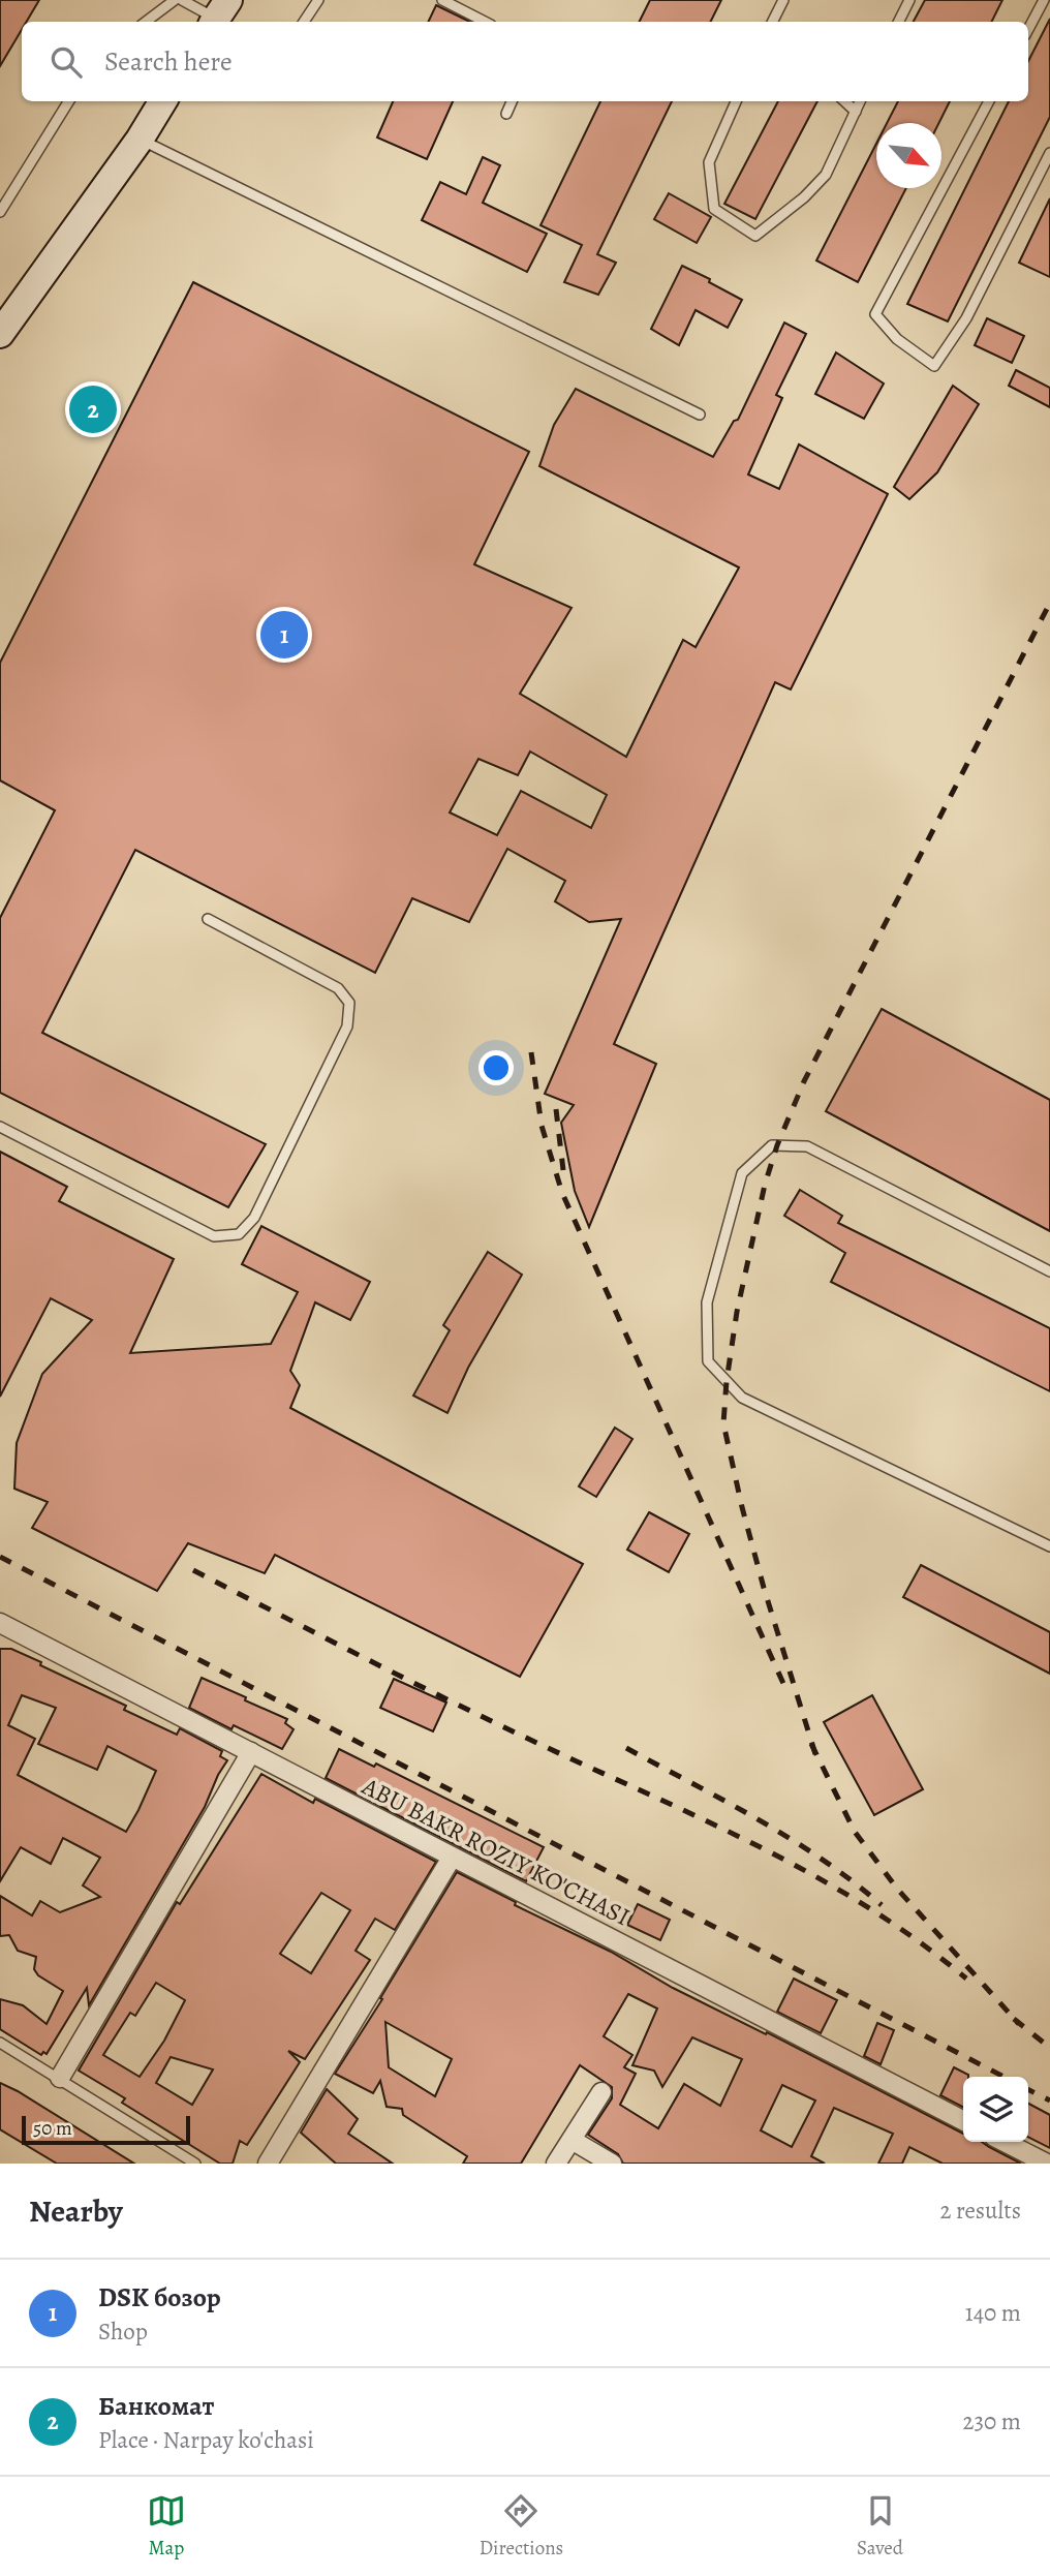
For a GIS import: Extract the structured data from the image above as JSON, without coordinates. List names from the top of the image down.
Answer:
{
  "streets": {
    "street": ["ABU BAKR ROZIY KO'CHASI"]
  },
  "scale_bar": "50 m",
  "north": "bottom right",
  "page": {
    "search": "Search here",
    "pins": ["2", "1"],
    "scale": "50 m",
    "heading": ["Nearby", "2 results"],
    "list": [
      {
        "mark": "1",
        "name": "DSK бозор",
        "note": "Shop",
        "value": "140 m"
      },
      {
        "mark": "2",
        "name": "Банкомат",
        "note": "Place · Narpay ko'chasi",
        "value": "230 m"
      }
    ],
    "nav": ["Map", "Directions", "Saved"]
  }
}
